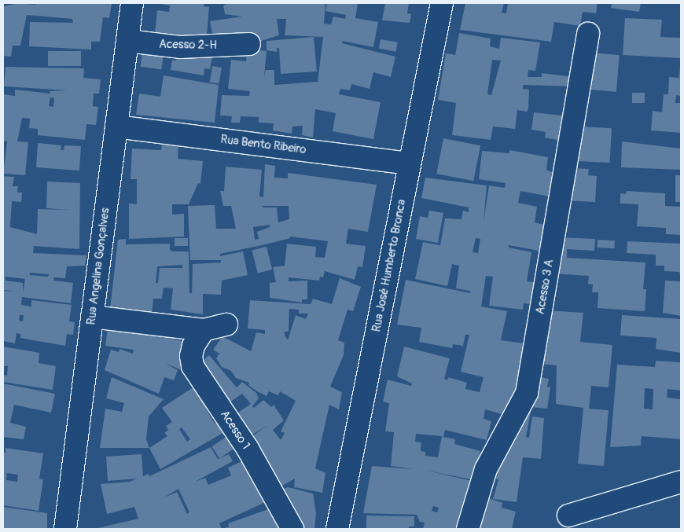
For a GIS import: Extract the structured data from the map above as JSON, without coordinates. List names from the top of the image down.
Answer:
{
  "streets": {
    "street": [
      "Acesso 2-H",
      "Rua Bento Ribeiro",
      "Rua José Humberto Bronca",
      "Rua Angelina Gonçalves",
      "Acesso 3 A",
      "Acesso 1"
    ]
  },
  "crossings": [
    ["Acesso 2-H", "Rua Angelina Gonçalves"],
    ["Rua Bento Ribeiro", "Rua José Humberto Bronca"],
    ["Rua Bento Ribeiro", "Rua Angelina Gonçalves"]
  ]
}
